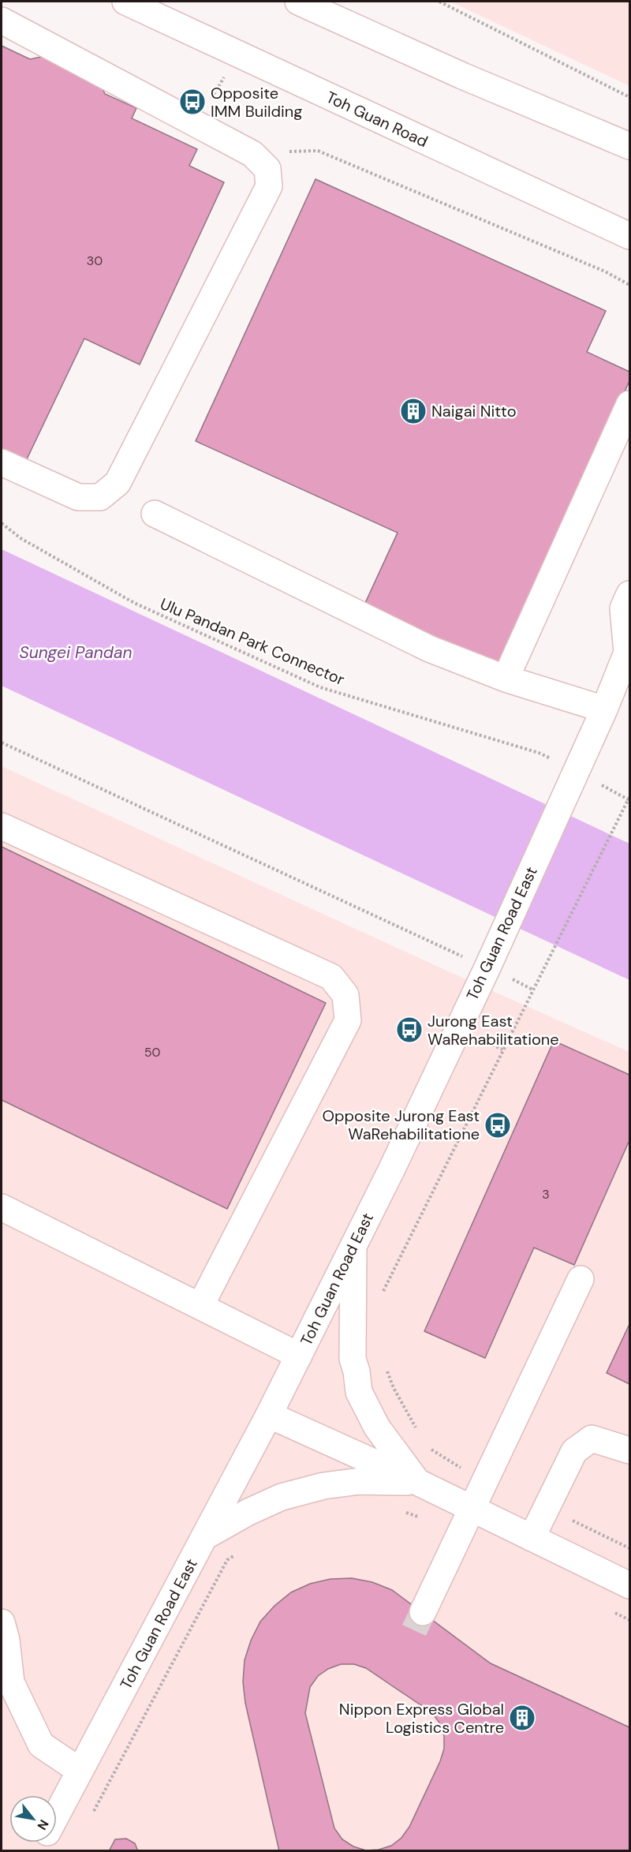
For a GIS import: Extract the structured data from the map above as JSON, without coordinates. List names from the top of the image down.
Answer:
{
  "streets": {
    "street": ["Toh Guan Road", "Toh Guan Road East"],
    "path": ["Ulu Pandan Park Connector"]
  },
  "water": ["Sungei Pandan"],
  "places": {
    "bus stop": ["Opposite IMM Building", "Jurong East WaRehabilitatione", "Opposite Jurong East WaRehabilitatione"],
    "building": ["Naigai Nitto", "Nippon Express Global Logistics Centre"]
  },
  "house_numbers": ["30", "50", "3"],
  "north": "bottom right"
}
